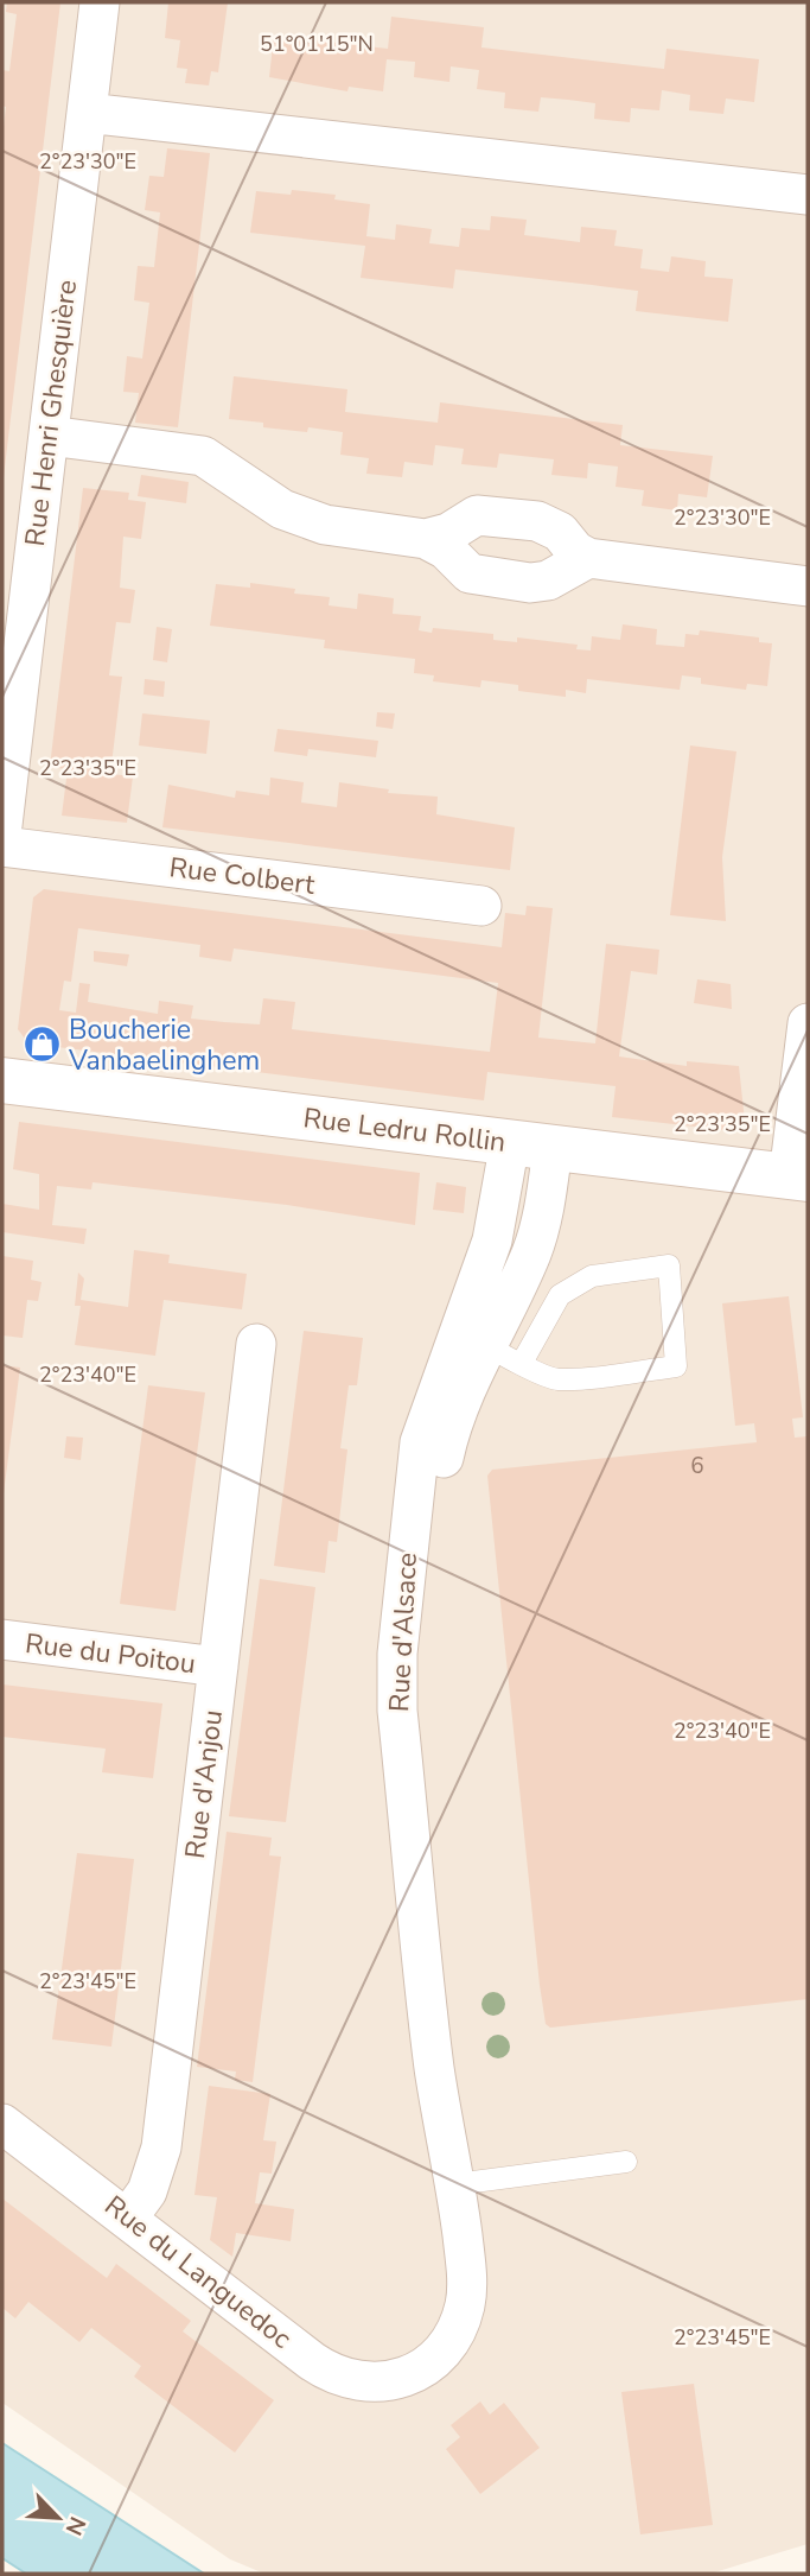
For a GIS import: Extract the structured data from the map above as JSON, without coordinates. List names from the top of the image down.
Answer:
{
  "streets": {
    "street": [
      "Rue Henri Ghesquière",
      "Rue Colbert",
      "Rue Ledru Rollin",
      "Rue d'Alsace",
      "Rue du Poitou",
      "Rue d'Anjou",
      "Rue du Languedoc"
    ]
  },
  "crossings": [
    ["Rue Ledru Rollin", "Rue d'Alsace"],
    ["Rue d'Alsace", "Rue du Languedoc"],
    ["Rue du Poitou", "Rue d'Anjou"],
    ["Rue d'Anjou", "Rue du Languedoc"]
  ],
  "places": {
    "shop": ["Boucherie Vanbaelinghem"]
  },
  "house_numbers": ["6"],
  "north": "bottom right",
  "coordinates": [
    "51°01'15\"N",
    "2°23'30\"E",
    "2°23'35\"E",
    "2°23'40\"E",
    "2°23'45\"E"
  ]
}
